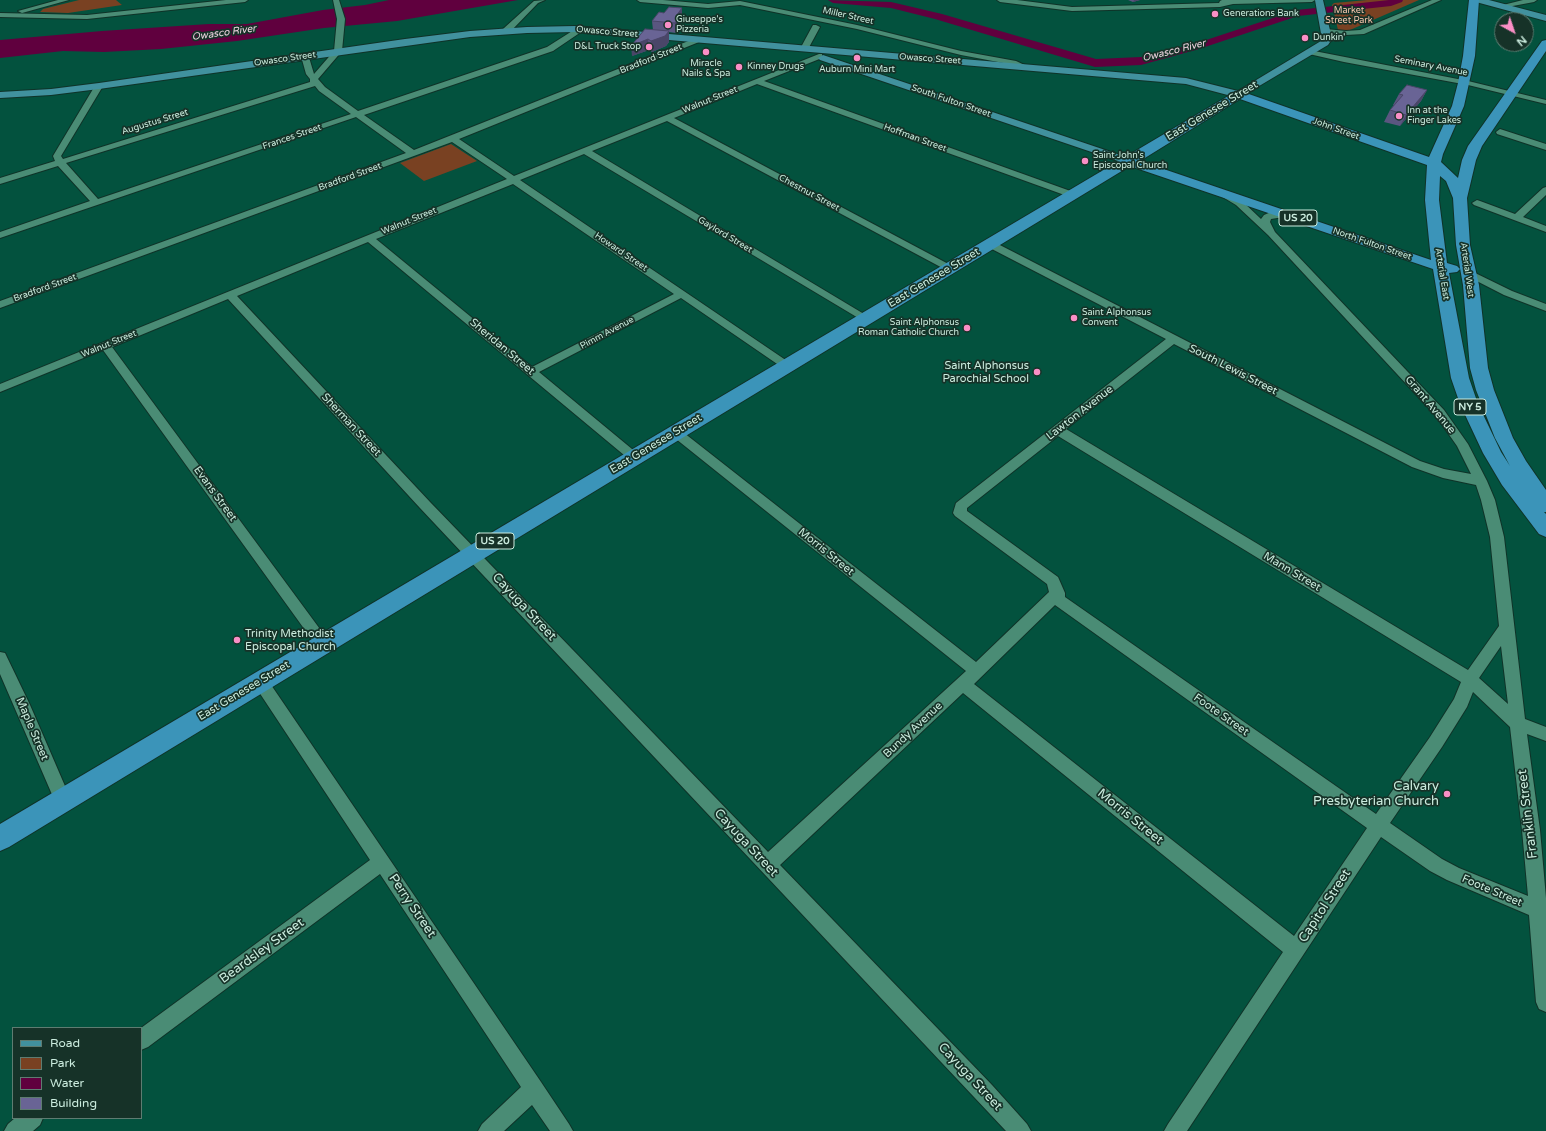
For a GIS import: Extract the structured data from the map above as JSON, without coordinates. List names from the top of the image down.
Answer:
{
  "streets": {
    "highway": [
      "East Genesee Street",
      "John Street",
      "US 20",
      "North Fulton Street",
      "Arterial West",
      "Arterial East",
      "NY 5"
    ],
    "main road": ["Owasco Street", "South Fulton Street"],
    "street": [
      "Miller Street",
      "Bradford Street",
      "Seminary Avenue",
      "Walnut Street",
      "Augustus Street",
      "Frances Street",
      "Hoffman Street",
      "Chestnut Street",
      "Gaylord Street",
      "Howard Street",
      "Pimm Avenue",
      "Sheridan Street",
      "South Lewis Street",
      "Grant Avenue",
      "Lawton Avenue",
      "Sherman Street",
      "Evans Street",
      "Morris Street",
      "Mann Street",
      "Cayuga Street",
      "Foote Street",
      "Maple Street",
      "Bundy Avenue",
      "Franklin Street",
      "Perry Street",
      "Capitol Street",
      "Beardsley Street"
    ]
  },
  "crossings": [
    ["Miller Street", "Owasco Street"],
    ["Owasco Street", "Bradford Street"],
    ["Owasco Street", "Walnut Street"],
    ["Owasco Street", "South Fulton Street"],
    ["Owasco Street", "East Genesee Street"],
    ["Owasco Street", "John Street"],
    ["Owasco Street", "Frances Street"],
    ["Bradford Street", "Howard Street"],
    ["Seminary Avenue", "East Genesee Street"],
    ["Seminary Avenue", "Arterial West"],
    ["Seminary Avenue", "Arterial East"],
    ["Walnut Street", "South Fulton Street"],
    ["Walnut Street", "Hoffman Street"],
    ["Walnut Street", "Chestnut Street"],
    ["Walnut Street", "Gaylord Street"],
    ["Walnut Street", "Howard Street"],
    ["Walnut Street", "Sheridan Street"],
    ["Walnut Street", "Sherman Street"],
    ["Walnut Street", "Evans Street"],
    ["South Fulton Street", "East Genesee Street"],
    ["South Fulton Street", "North Fulton Street"],
    ["East Genesee Street", "John Street"],
    ["East Genesee Street", "Hoffman Street"],
    ["East Genesee Street", "Chestnut Street"],
    ["East Genesee Street", "Gaylord Street"],
    ["East Genesee Street", "North Fulton Street"],
    ["East Genesee Street", "Howard Street"],
    ["East Genesee Street", "Sheridan Street"],
    ["East Genesee Street", "South Lewis Street"],
    ["East Genesee Street", "Sherman Street"],
    ["East Genesee Street", "Evans Street"],
    ["East Genesee Street", "Morris Street"],
    ["East Genesee Street", "Cayuga Street"],
    ["East Genesee Street", "Maple Street"],
    ["East Genesee Street", "Perry Street"],
    ["John Street", "Arterial East"],
    ["North Fulton Street", "Arterial West"],
    ["North Fulton Street", "Arterial East"],
    ["North Fulton Street", "Grant Avenue"],
    ["Howard Street", "Pimm Avenue"],
    ["Pimm Avenue", "Sheridan Street"],
    ["South Lewis Street", "Grant Avenue"],
    ["South Lewis Street", "Lawton Avenue"],
    ["Grant Avenue", "Franklin Street"],
    ["Lawton Avenue", "Mann Street"],
    ["Lawton Avenue", "Foote Street"],
    ["Sherman Street", "Cayuga Street"],
    ["Morris Street", "Bundy Avenue"],
    ["Morris Street", "Capitol Street"],
    ["Mann Street", "Franklin Street"],
    ["Mann Street", "Capitol Street"],
    ["Cayuga Street", "Bundy Avenue"],
    ["Foote Street", "Bundy Avenue"],
    ["Foote Street", "Franklin Street"],
    ["Foote Street", "Capitol Street"],
    ["Perry Street", "Beardsley Street"]
  ],
  "water": ["Owasco River"],
  "parks": ["Market Street Park"],
  "places": [
    "Generations Bank",
    "Giuseppe's Pizzeria",
    "Dunkin'",
    "D&L Truck Stop",
    "Miracle Nails & Spa",
    "Auburn Mini Mart",
    "Kinney Drugs",
    "Inn at the Finger Lakes",
    "Saint John's Episcopal Church",
    "Saint Alphonsus Convent",
    "Saint Alphonsus Roman Catholic Church",
    "Saint Alphonsus Parochial School",
    "Trinity Methodist Episcopal Church",
    "Calvary Presbyterian Church"
  ],
  "legend": [
    "Road",
    "Park",
    "Water",
    "Building"
  ],
  "north": "bottom right"
}
